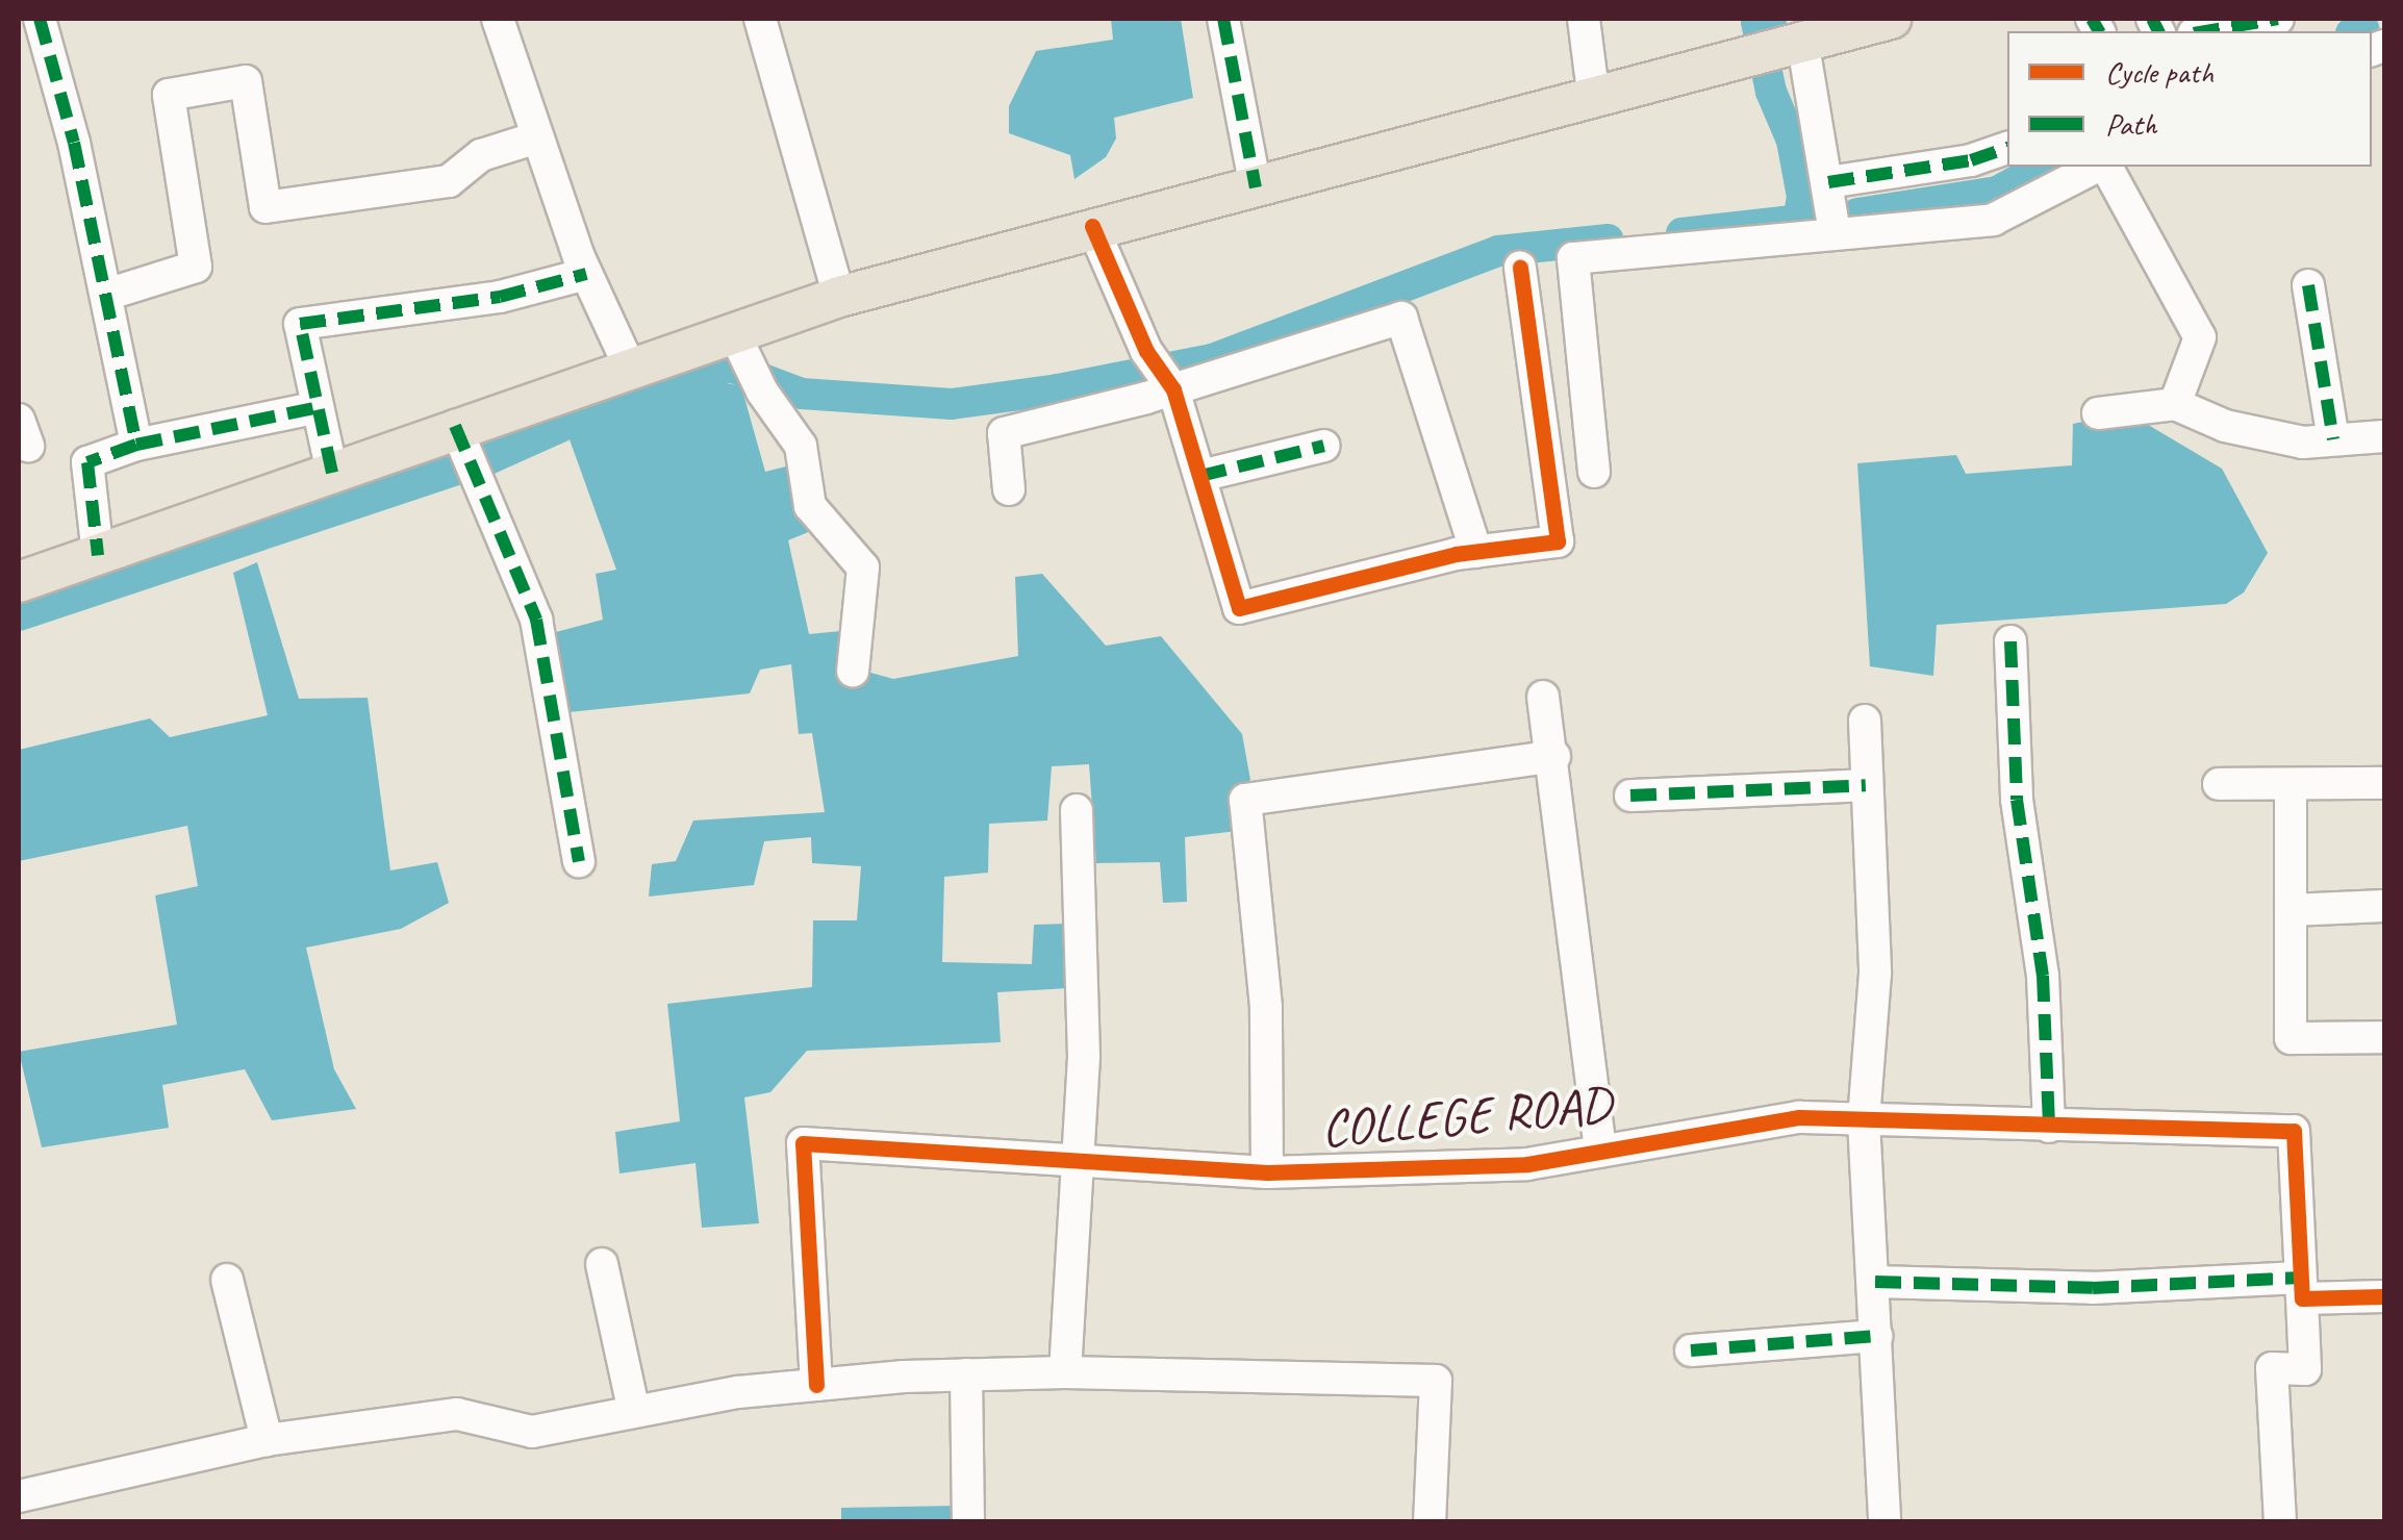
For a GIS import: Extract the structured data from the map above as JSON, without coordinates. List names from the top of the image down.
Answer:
{
  "streets": {
    "street": ["COLLEGE ROAD"]
  },
  "legend": ["Cycle path", "Path"]
}
